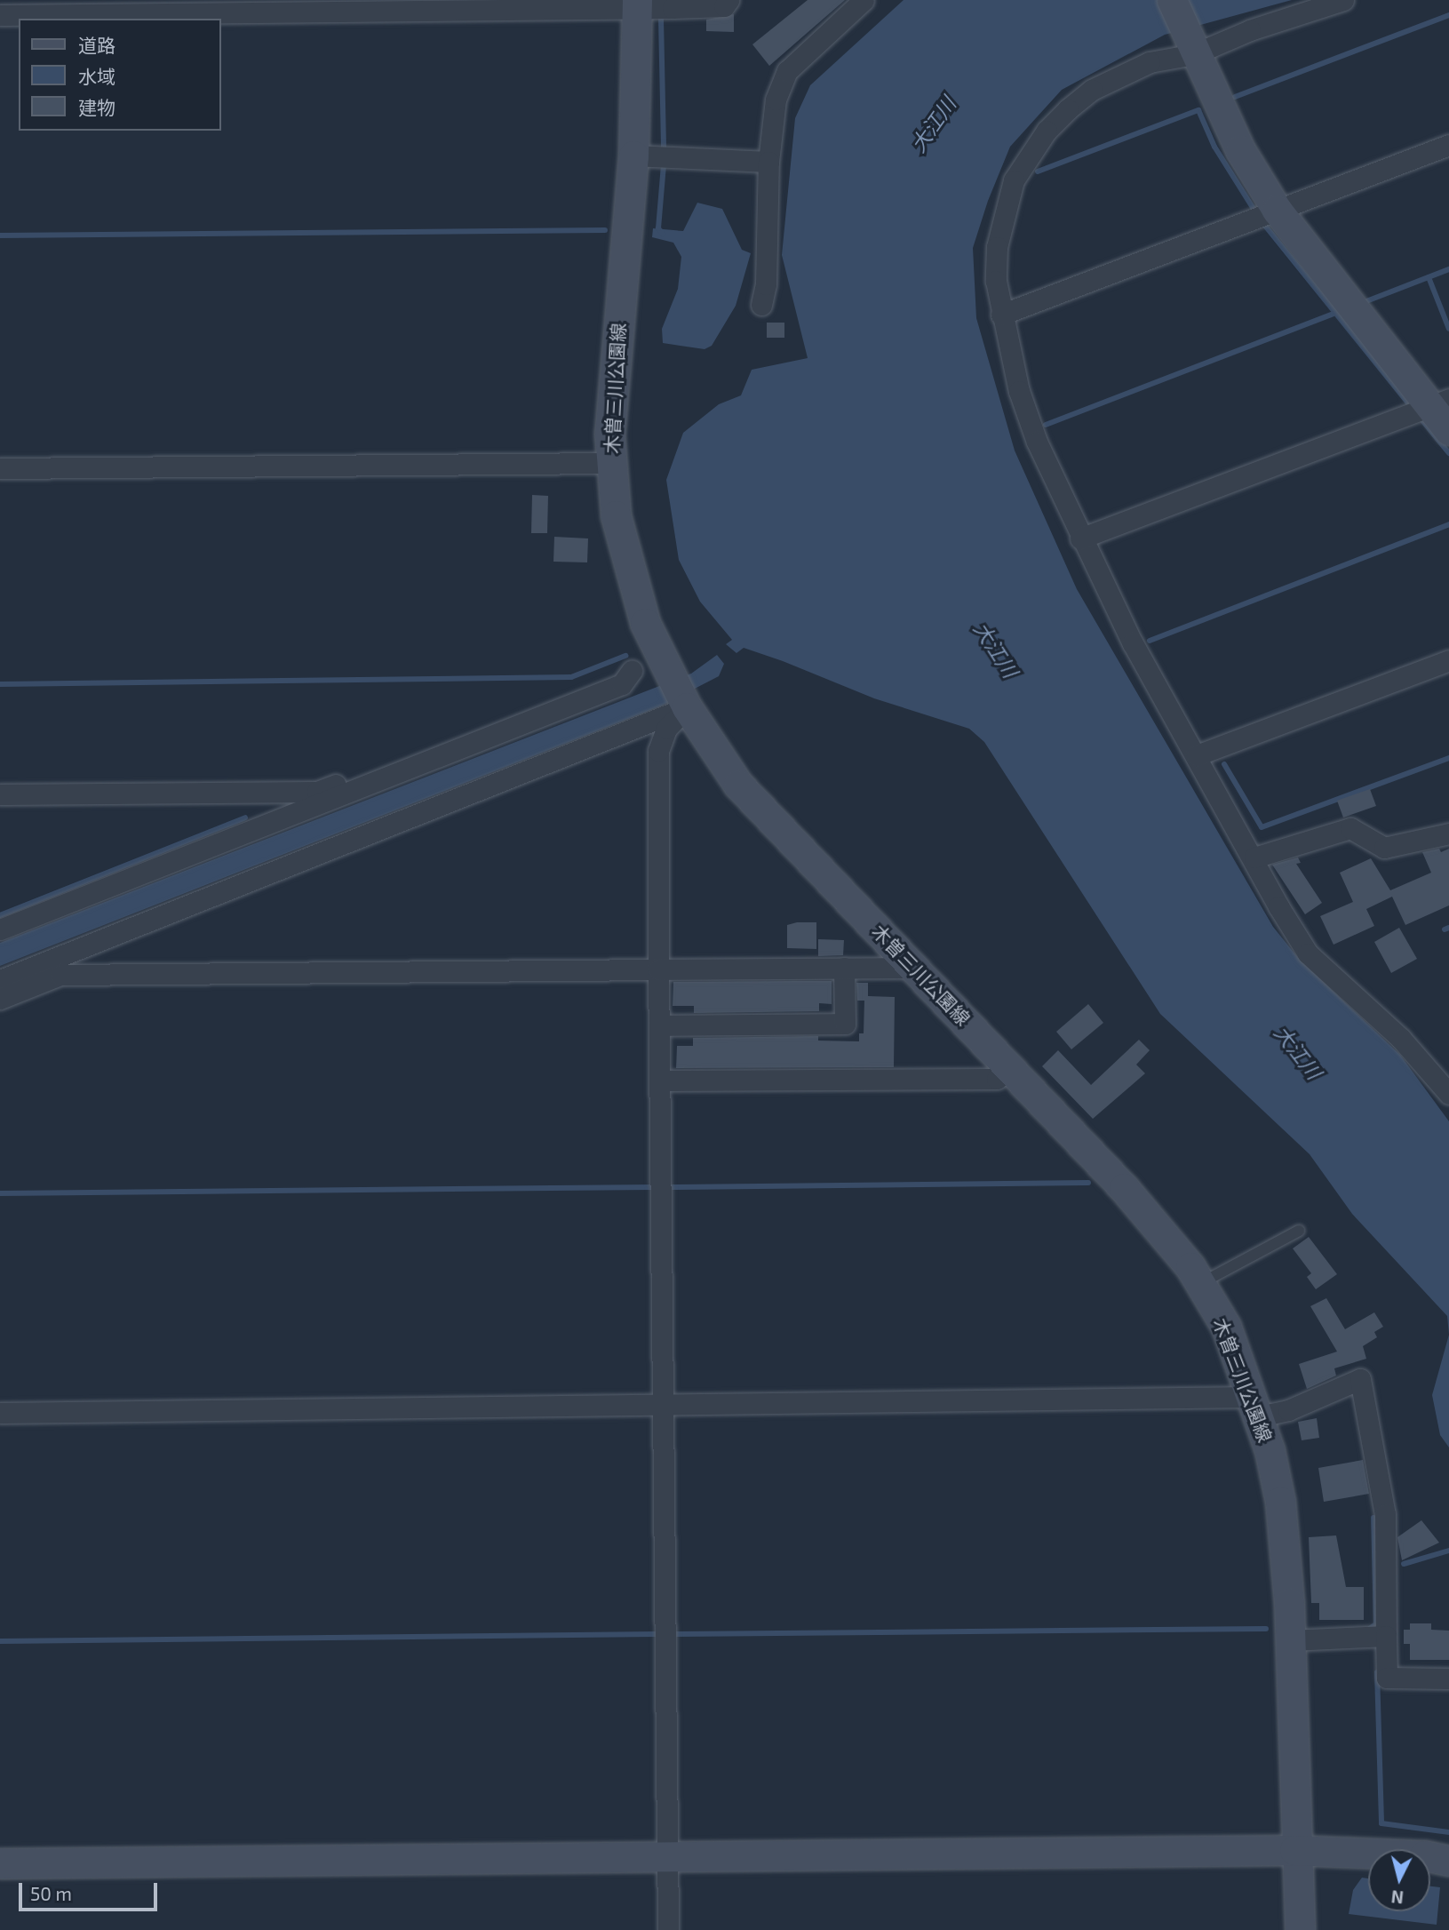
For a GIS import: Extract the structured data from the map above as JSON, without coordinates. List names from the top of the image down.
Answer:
{
  "streets": {
    "main road": ["木曽三川公園線"]
  },
  "water": ["大江川"],
  "legend": ["道路", "水域", "建物"],
  "scale_bar": "50 m",
  "north": "bottom"
}
